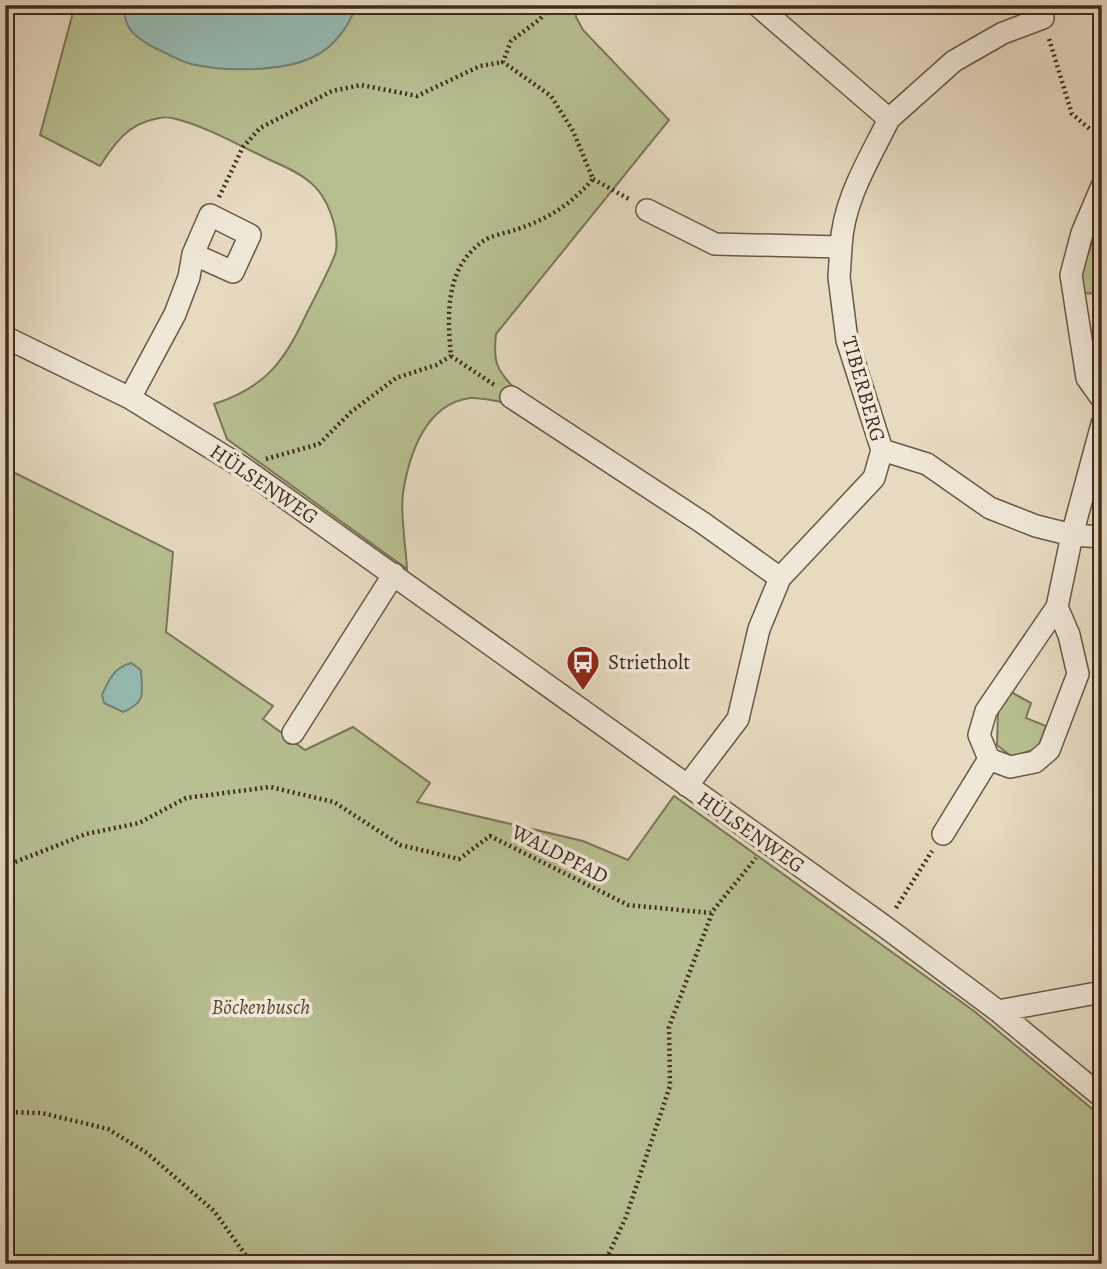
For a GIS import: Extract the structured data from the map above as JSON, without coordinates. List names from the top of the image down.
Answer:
{
  "streets": {
    "street": ["TIBERBERG", "HÜLSENWEG"],
    "path": ["WALDPFAD"]
  },
  "crossings": [
    ["TIBERBERG", "HÜLSENWEG"]
  ],
  "parks": ["Böckenbusch"],
  "places": {
    "bus stop": ["Strietholt"]
  }
}
